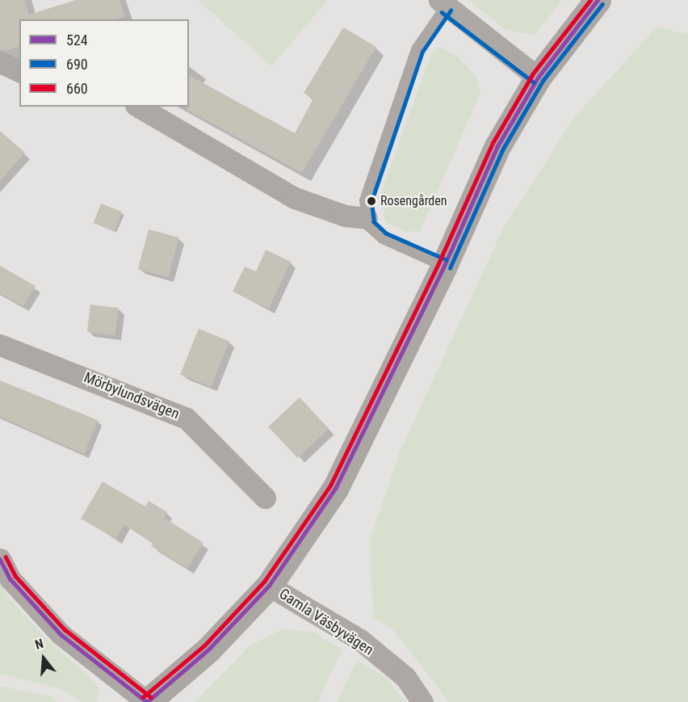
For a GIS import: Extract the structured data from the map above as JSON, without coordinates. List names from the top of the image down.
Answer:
{
  "streets": {
    "street": ["Mörbylundsvägen", "Gamla Väsbyvägen"]
  },
  "places": ["Rosengården"],
  "lines": ["transit line 524", "transit line 660", "transit line 690"],
  "legend": ["524", "690", "660"],
  "north": "top"
}
